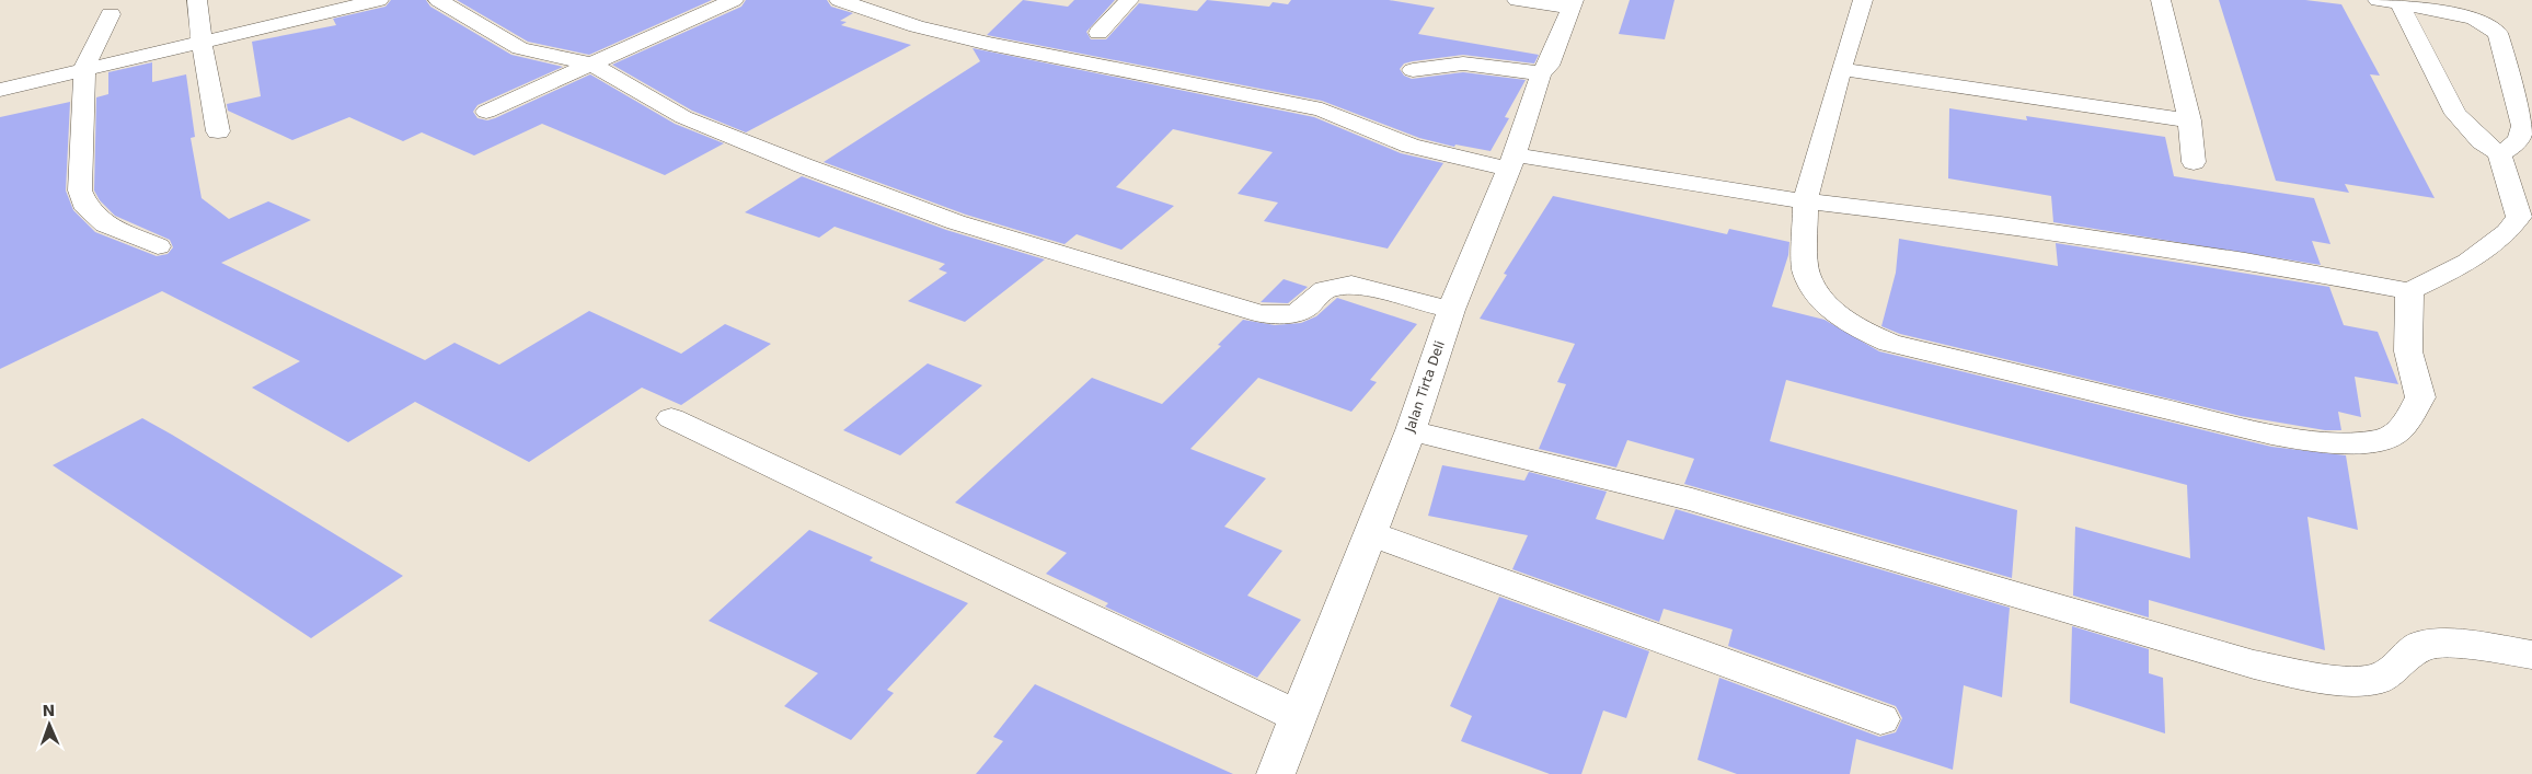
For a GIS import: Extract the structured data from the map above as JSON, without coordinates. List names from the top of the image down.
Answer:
{
  "streets": {
    "street": ["Jalan Tirta Deli"]
  },
  "north": "top"
}
